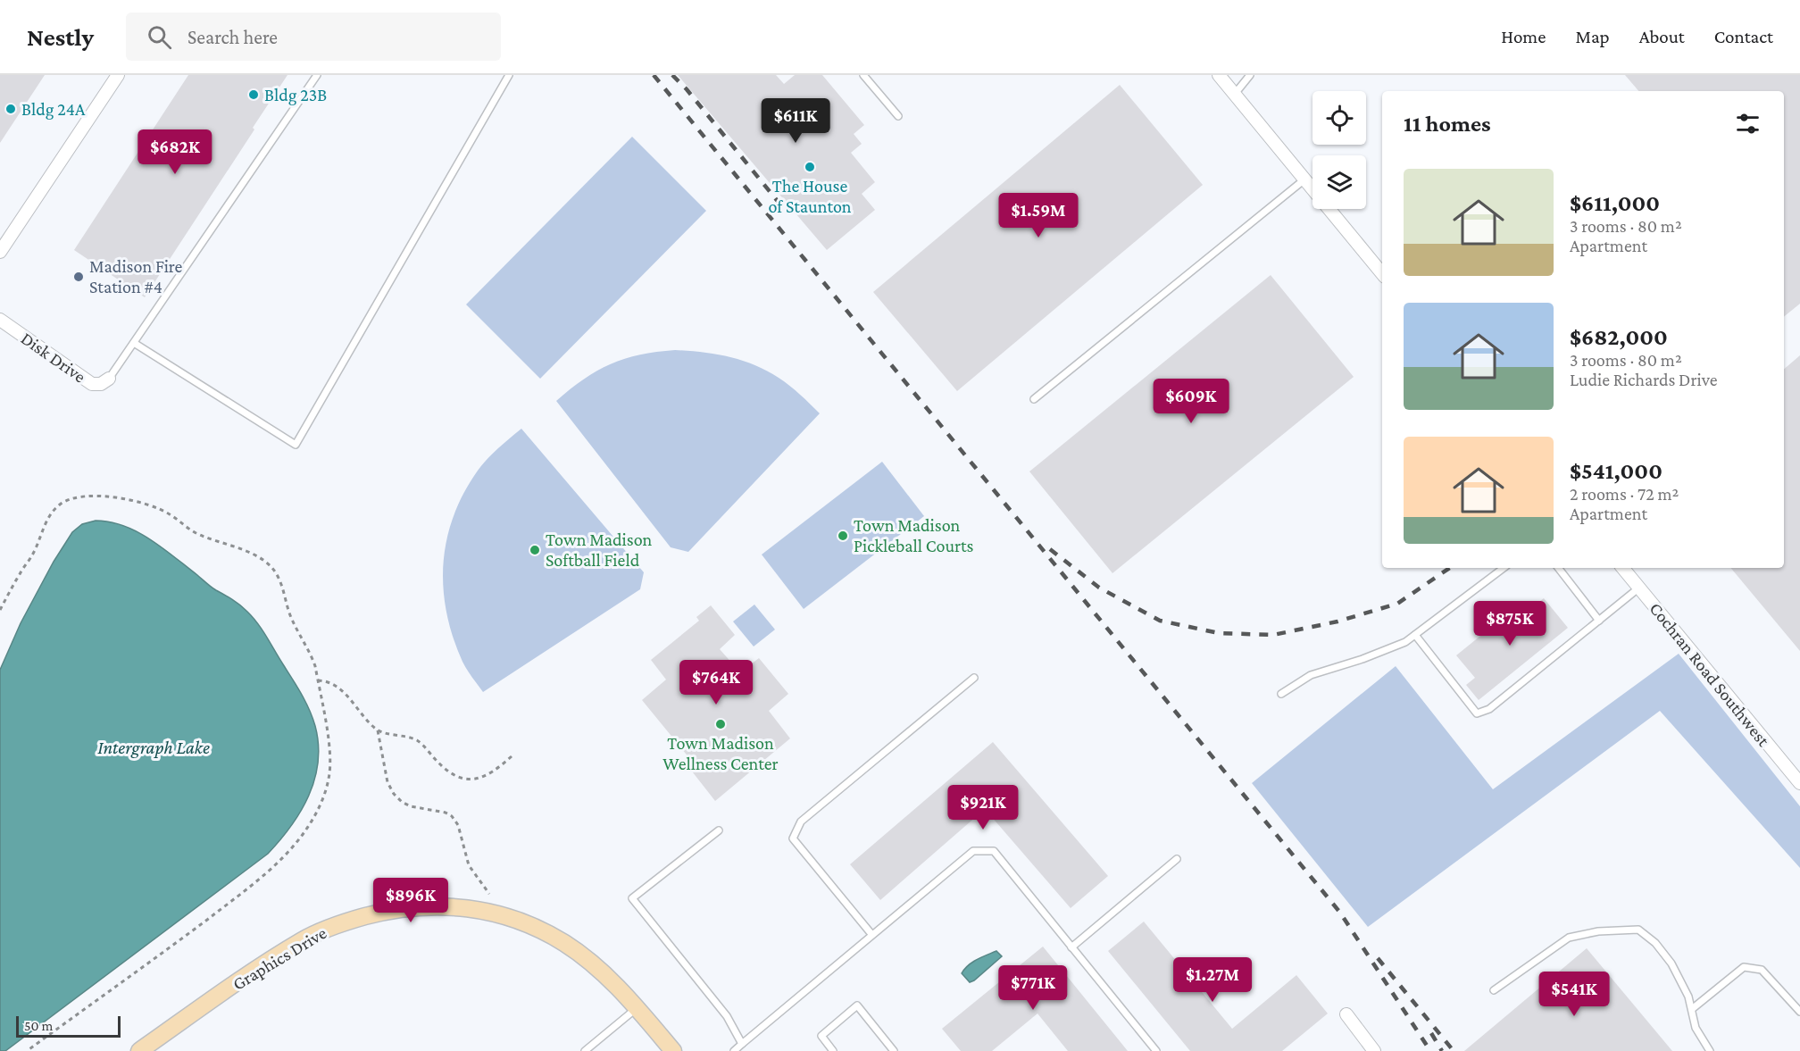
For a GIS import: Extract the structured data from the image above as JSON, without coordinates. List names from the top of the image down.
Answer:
{
  "streets": {
    "street": ["Disk Drive", "Cochran Road Southwest", "Graphics Drive"]
  },
  "water": ["Intergraph Lake"],
  "places": [
    "Bldg 23B",
    "Bldg 24A",
    "The House of Staunton",
    "Madison Fire Station #4",
    "Town Madison Pickleball Courts",
    "Town Madison Softball Field",
    "Town Madison Wellness Center"
  ],
  "scale_bar": "50 m",
  "page": {
    "header": "Nestly",
    "search": "Search here",
    "nav": [
      "Home",
      "Map",
      "About",
      "Contact"
    ],
    "heading": "11 homes",
    "price": [
      "$611K",
      "$682K",
      "$1.59M",
      "$609K",
      "$875K",
      "$764K",
      "$921K",
      "$896K",
      "$1.27M",
      "$771K",
      "$541K"
    ],
    "list": [
      {
        "name": "$611,000",
        "note": "3 rooms · 80 m² · Apartment"
      },
      {
        "name": "$682,000",
        "note": "3 rooms · 80 m² · Ludie Richards Drive"
      },
      {
        "name": "$541,000",
        "note": "2 rooms · 72 m² · Apartment"
      }
    ],
    "scale": "50 m"
  }
}
